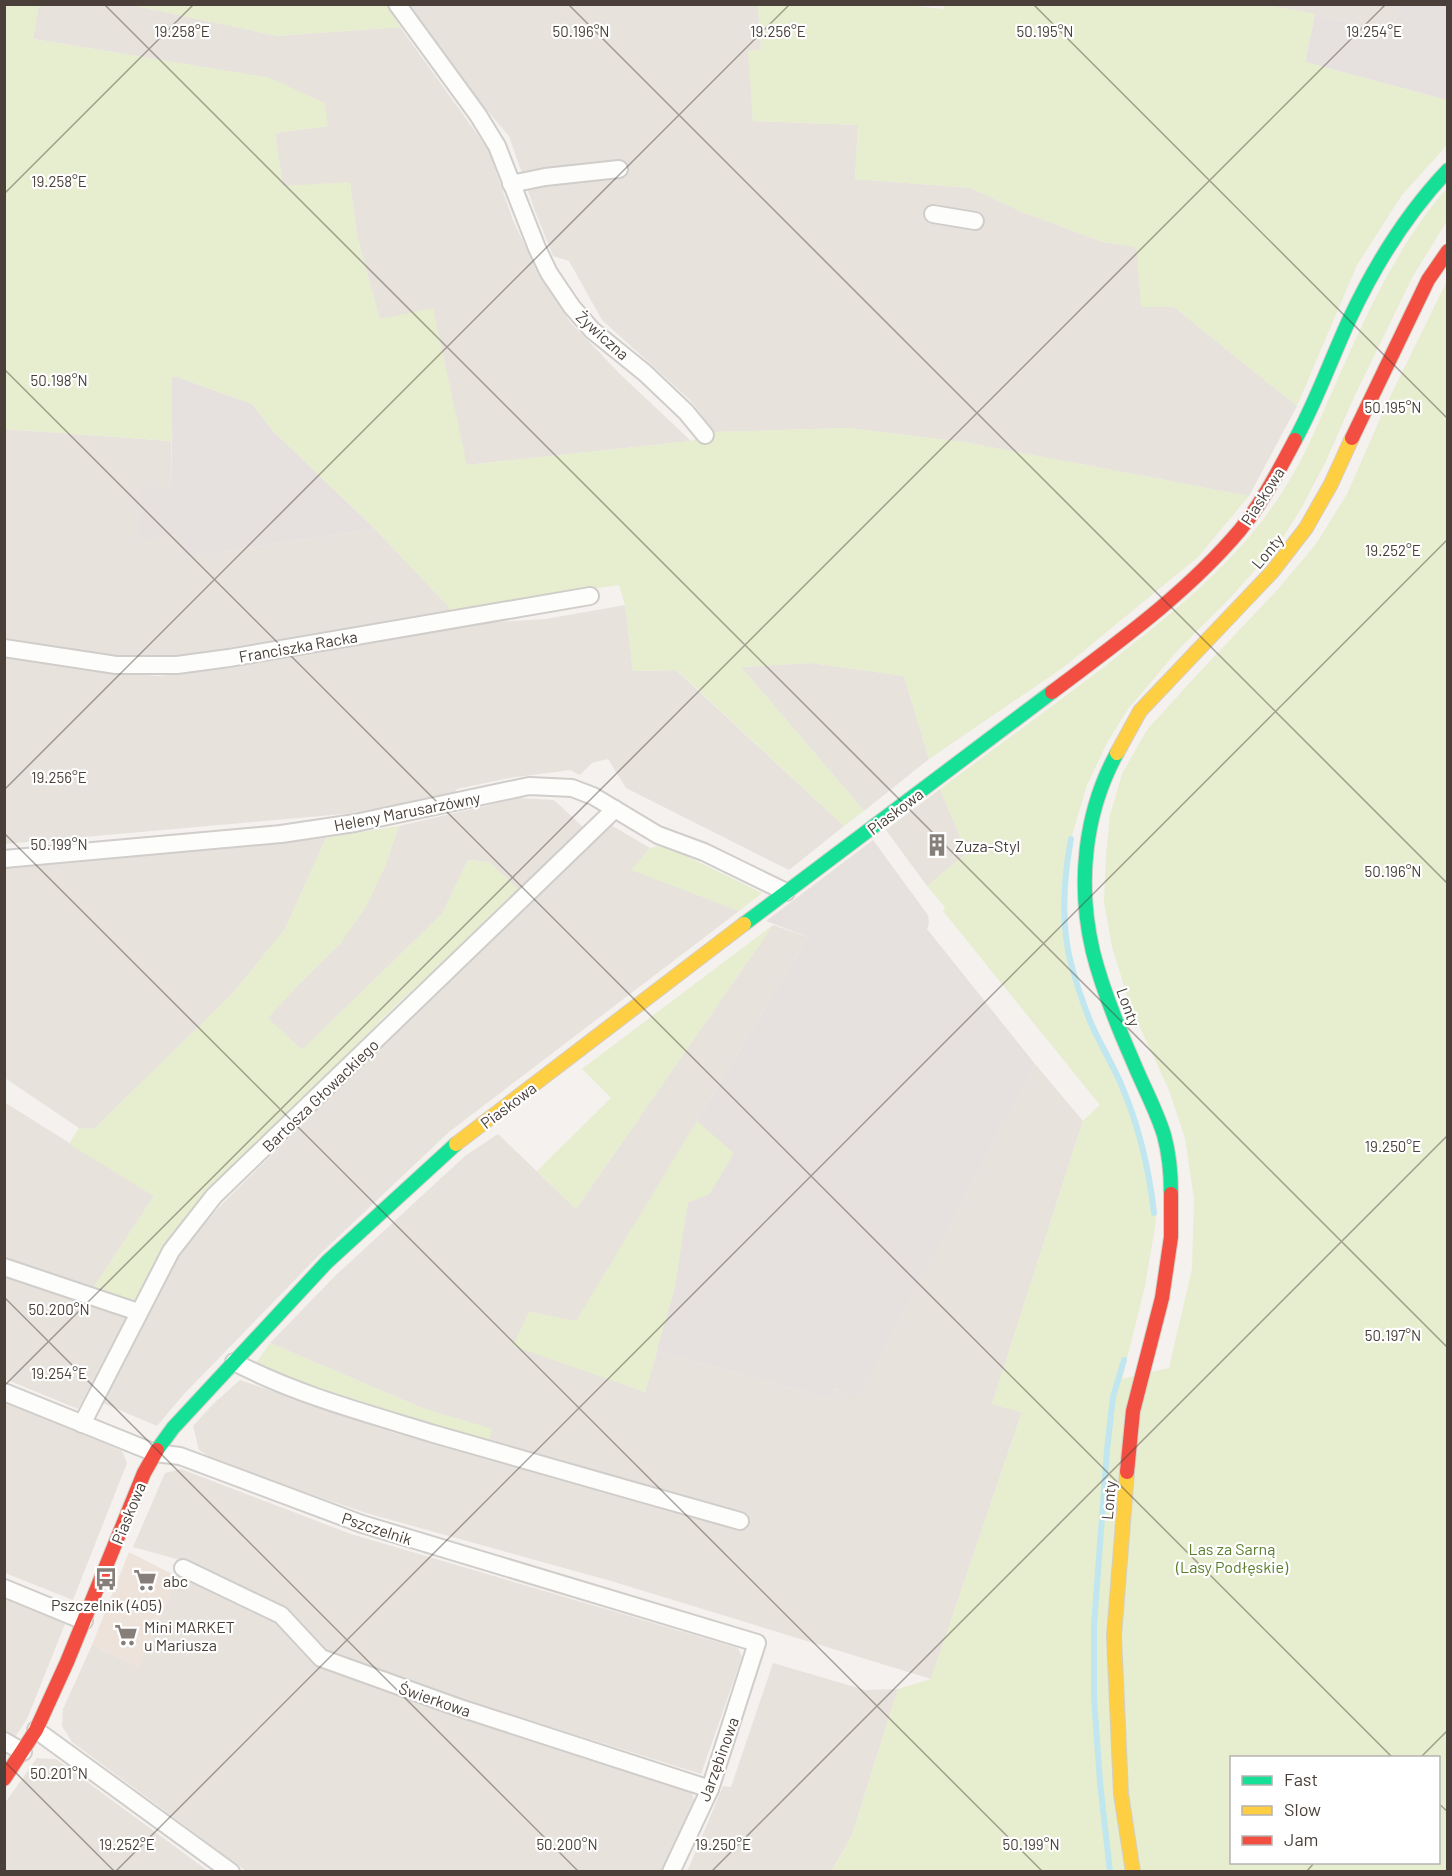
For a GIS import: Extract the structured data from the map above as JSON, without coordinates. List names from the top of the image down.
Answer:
{
  "streets": {
    "street": [
      "Żywiczna",
      "Piaskowa",
      "Lonty",
      "Franciszka Racka",
      "Heleny Marusarzówny",
      "Bartosza Głowackiego",
      "Pszczelnik",
      "Świerkowa",
      "Jarzębinowa"
    ]
  },
  "crossings": [
    ["Piaskowa", "Heleny Marusarzówny"],
    ["Piaskowa", "Pszczelnik"],
    ["Heleny Marusarzówny", "Bartosza Głowackiego"],
    ["Bartosza Głowackiego", "Pszczelnik"],
    ["Pszczelnik", "Jarzębinowa"],
    ["Świerkowa", "Jarzębinowa"]
  ],
  "parks": ["Las za Sarną (Lasy Podłęskie)"],
  "places": {
    "building": ["Zuza-Styl"],
    "bus stop": ["Pszczelnik (405)"],
    "supermarket": ["abc", "Mini MARKET u Mariusza"]
  },
  "legend": ["Fast", "Slow", "Jam"],
  "coordinates": [
    "19.258°E",
    "50.196°N",
    "19.256°E",
    "50.195°N",
    "19.254°E",
    "50.198°N",
    "19.252°E",
    "50.199°N",
    "19.250°E",
    "50.200°N",
    "50.197°N",
    "50.201°N"
  ]
}
